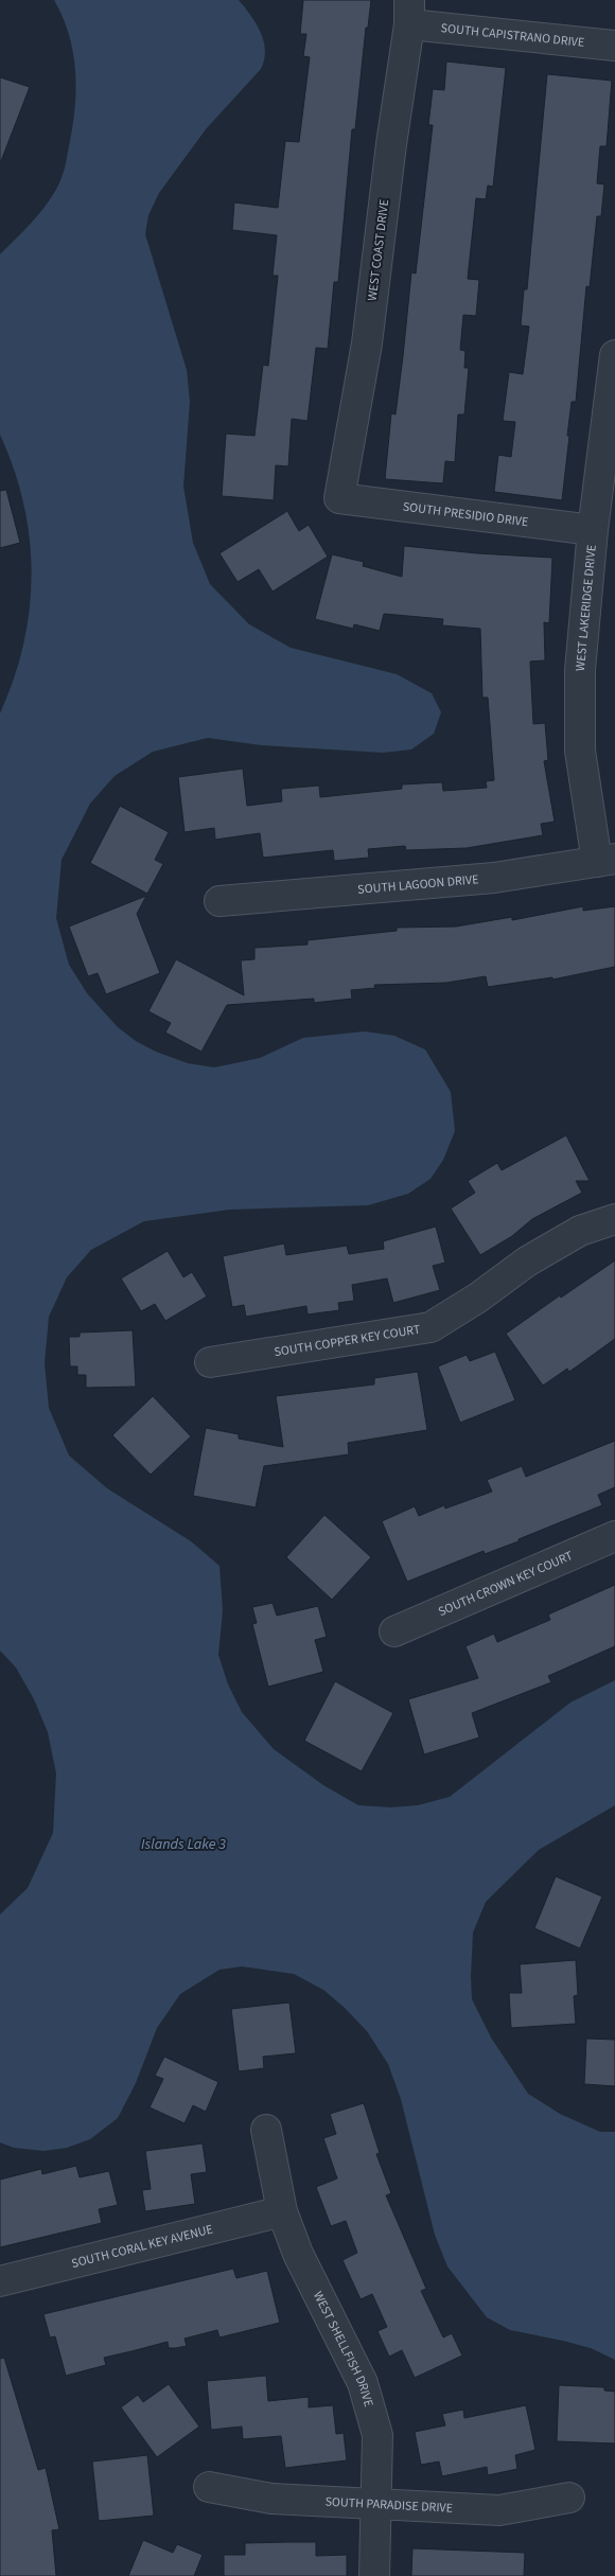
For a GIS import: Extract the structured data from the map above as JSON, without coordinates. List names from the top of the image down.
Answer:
{
  "streets": {
    "street": [
      "SOUTH CAPISTRANO DRIVE",
      "WEST COAST DRIVE",
      "SOUTH PRESIDIO DRIVE",
      "WEST LAKERIDGE DRIVE",
      "SOUTH LAGOON DRIVE",
      "SOUTH COPPER KEY COURT",
      "SOUTH CROWN KEY COURT",
      "SOUTH CORAL KEY AVENUE",
      "WEST SHELLFISH DRIVE",
      "SOUTH PARADISE DRIVE"
    ]
  },
  "crossings": [
    ["SOUTH CAPISTRANO DRIVE", "WEST COAST DRIVE"],
    ["WEST COAST DRIVE", "SOUTH PRESIDIO DRIVE"],
    ["SOUTH PRESIDIO DRIVE", "WEST LAKERIDGE DRIVE"],
    ["WEST LAKERIDGE DRIVE", "SOUTH LAGOON DRIVE"],
    ["SOUTH CORAL KEY AVENUE", "WEST SHELLFISH DRIVE"],
    ["WEST SHELLFISH DRIVE", "SOUTH PARADISE DRIVE"]
  ],
  "water": ["Islands Lake 3"]
}
